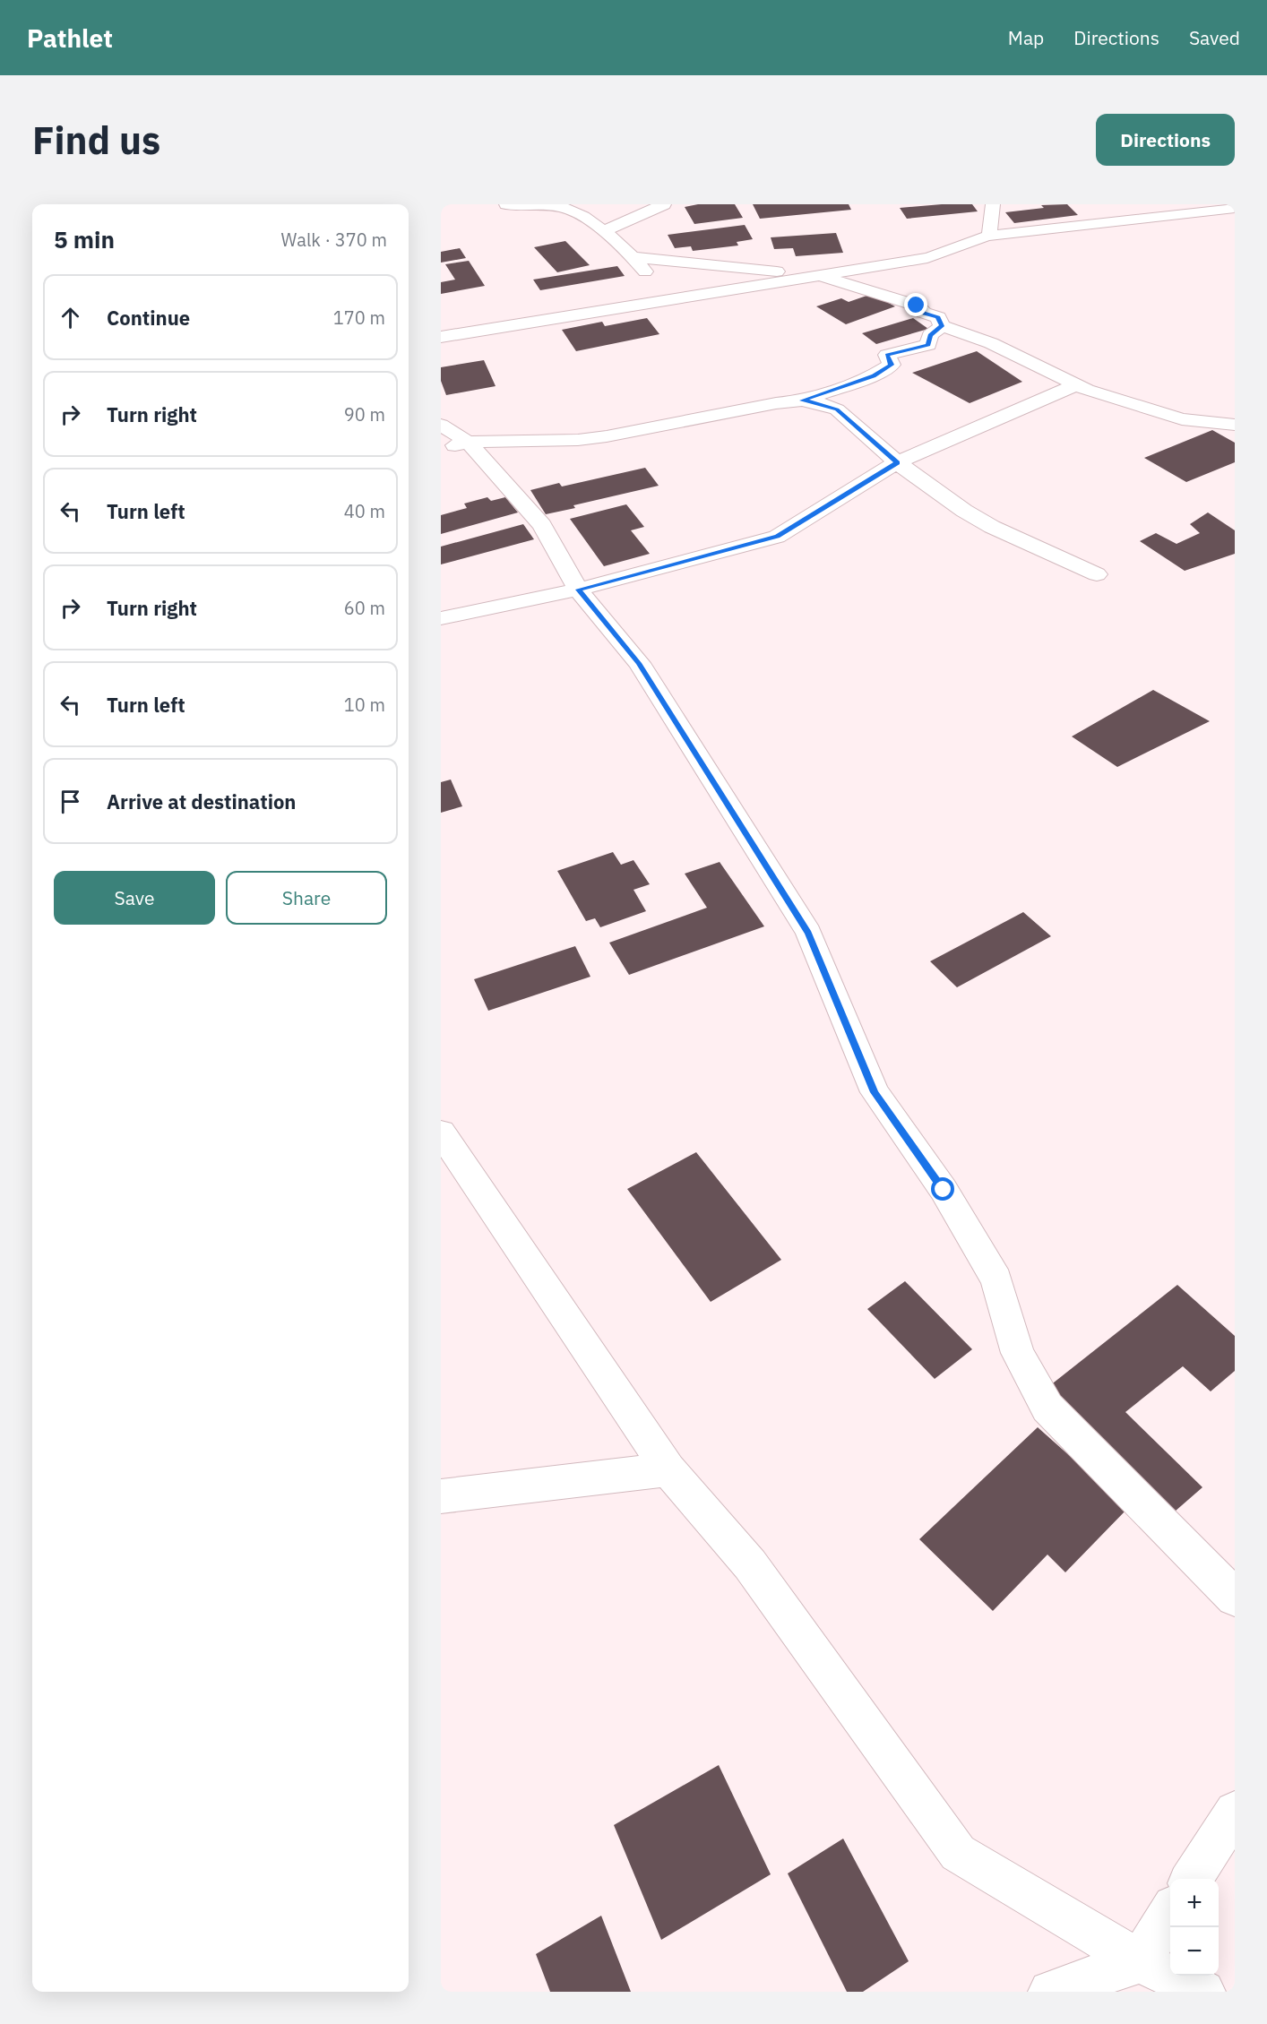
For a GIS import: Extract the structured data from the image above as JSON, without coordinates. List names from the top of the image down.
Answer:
{
  "page": {
    "header": "Pathlet",
    "nav": ["Map", "Directions", "Saved"],
    "buttons": [
      "Directions",
      ["Save", "Share"]
    ],
    "title": "Find us",
    "heading": ["5 min", "Walk · 370 m"],
    "list": [
      ["Continue", "170 m"],
      ["Turn right", "90 m"],
      ["Turn left", "40 m"],
      ["Turn right", "60 m"],
      ["Turn left", "10 m"],
      "Arrive at destination"
    ],
    "map_buttons": ["+", "−"]
  }
}
